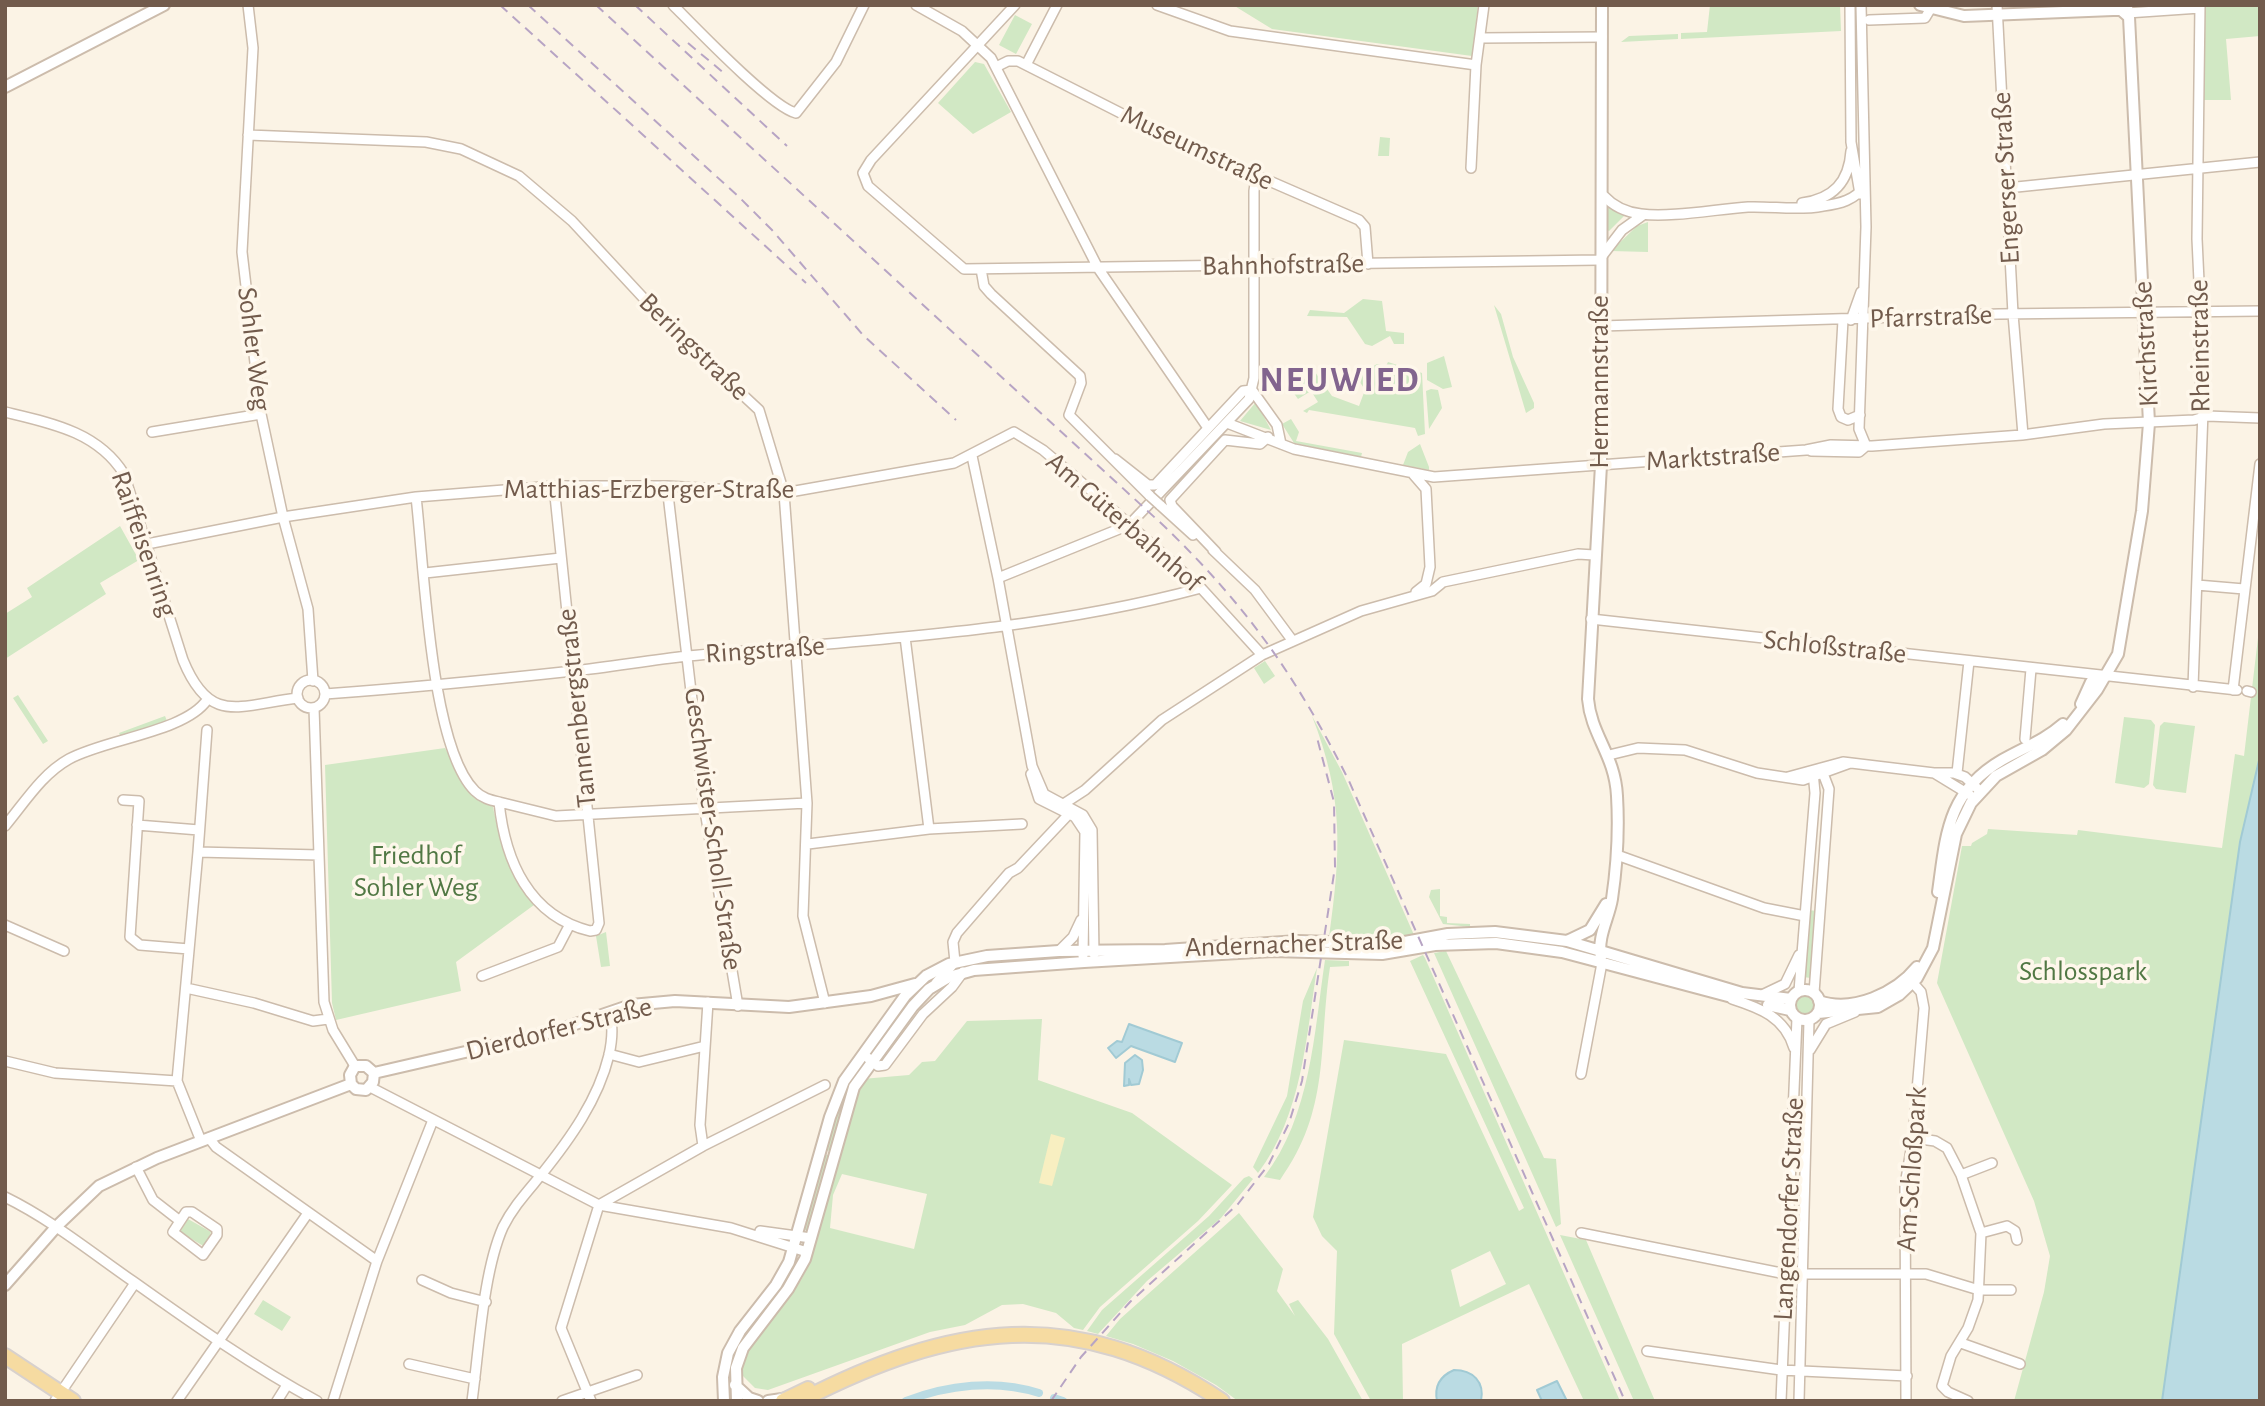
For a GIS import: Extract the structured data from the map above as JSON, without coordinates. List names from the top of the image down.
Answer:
{
  "streets": {
    "street": [
      "Museumstraße",
      "Engerser Straße",
      "Bahnhofstraße",
      "Pfarrstraße",
      "Kirchstraße",
      "Rheinstraße",
      "Beringstraße",
      "Sohler Weg",
      "Hermannstraße",
      "Marktstraße",
      "Matthias-Erzberger-Straße",
      "Am Güterbahnhof",
      "Raiffeisenring",
      "Schloßstraße",
      "Ringstraße",
      "Tannenbergstraße",
      "Geschwister-Scholl-Straße",
      "Andernacher Straße",
      "Dierdorfer Straße",
      "Am Schloßpark",
      "Langendorfer Straße"
    ]
  },
  "crossings": [
    ["Museumstraße", "Bahnhofstraße"],
    ["Engerser Straße", "Pfarrstraße"],
    ["Engerser Straße", "Marktstraße"],
    ["Bahnhofstraße", "Hermannstraße"],
    ["Pfarrstraße", "Kirchstraße"],
    ["Pfarrstraße", "Rheinstraße"],
    ["Pfarrstraße", "Hermannstraße"],
    ["Kirchstraße", "Marktstraße"],
    ["Kirchstraße", "Schloßstraße"],
    ["Rheinstraße", "Marktstraße"],
    ["Rheinstraße", "Schloßstraße"],
    ["Beringstraße", "Sohler Weg"],
    ["Beringstraße", "Matthias-Erzberger-Straße"],
    ["Beringstraße", "Ringstraße"],
    ["Beringstraße", "Dierdorfer Straße"],
    ["Sohler Weg", "Matthias-Erzberger-Straße"],
    ["Sohler Weg", "Ringstraße"],
    ["Hermannstraße", "Marktstraße"],
    ["Hermannstraße", "Schloßstraße"],
    ["Hermannstraße", "Andernacher Straße"],
    ["Matthias-Erzberger-Straße", "Am Güterbahnhof"],
    ["Matthias-Erzberger-Straße", "Raiffeisenring"],
    ["Matthias-Erzberger-Straße", "Tannenbergstraße"],
    ["Matthias-Erzberger-Straße", "Geschwister-Scholl-Straße"],
    ["Am Güterbahnhof", "Ringstraße"],
    ["Ringstraße", "Tannenbergstraße"],
    ["Ringstraße", "Geschwister-Scholl-Straße"],
    ["Geschwister-Scholl-Straße", "Dierdorfer Straße"],
    ["Andernacher Straße", "Dierdorfer Straße"],
    ["Andernacher Straße", "Langendorfer Straße"]
  ],
  "districts": ["NEUWIED"],
  "parks": ["Friedhof Sohler Weg", "Schlosspark"]
}
